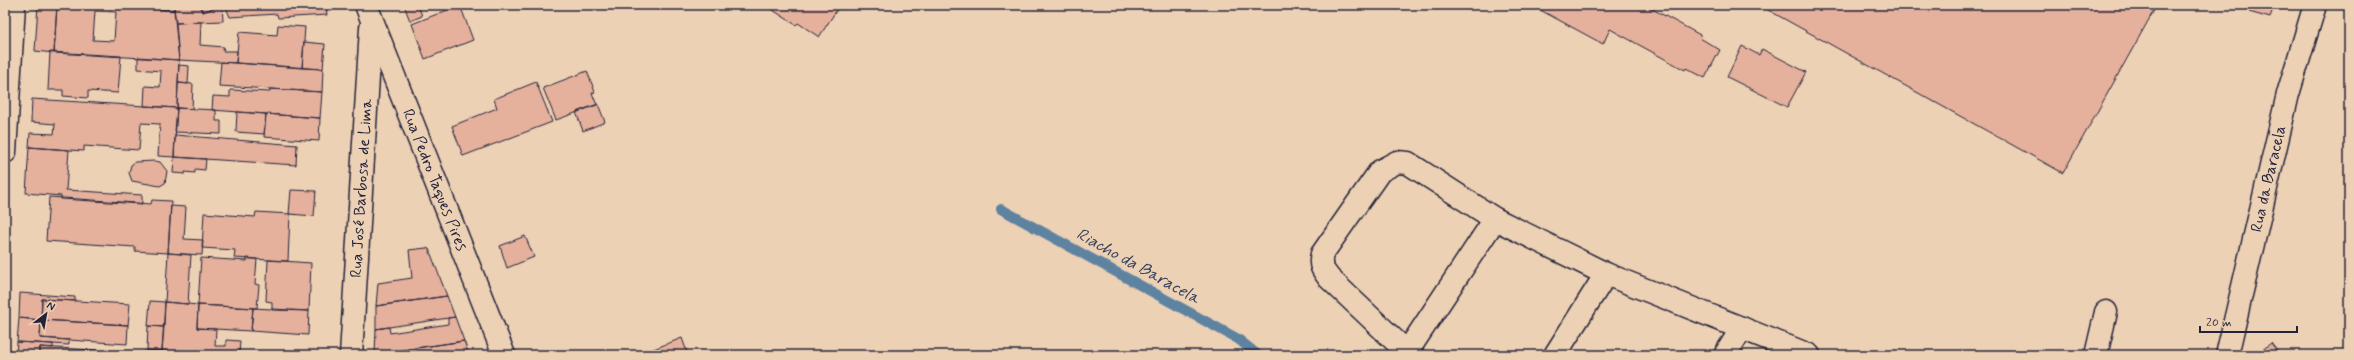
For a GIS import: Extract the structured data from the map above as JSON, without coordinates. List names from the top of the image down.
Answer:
{
  "streets": {
    "street": ["Rua da Baracela", "Rua Pedro Taques Pires", "Rua José Barbosa de Lima"]
  },
  "crossings": [
    ["Rua Pedro Taques Pires", "Rua José Barbosa de Lima"]
  ],
  "water": ["Riacho da Baracela"],
  "scale_bar": "20 m",
  "north": "top right"
}
